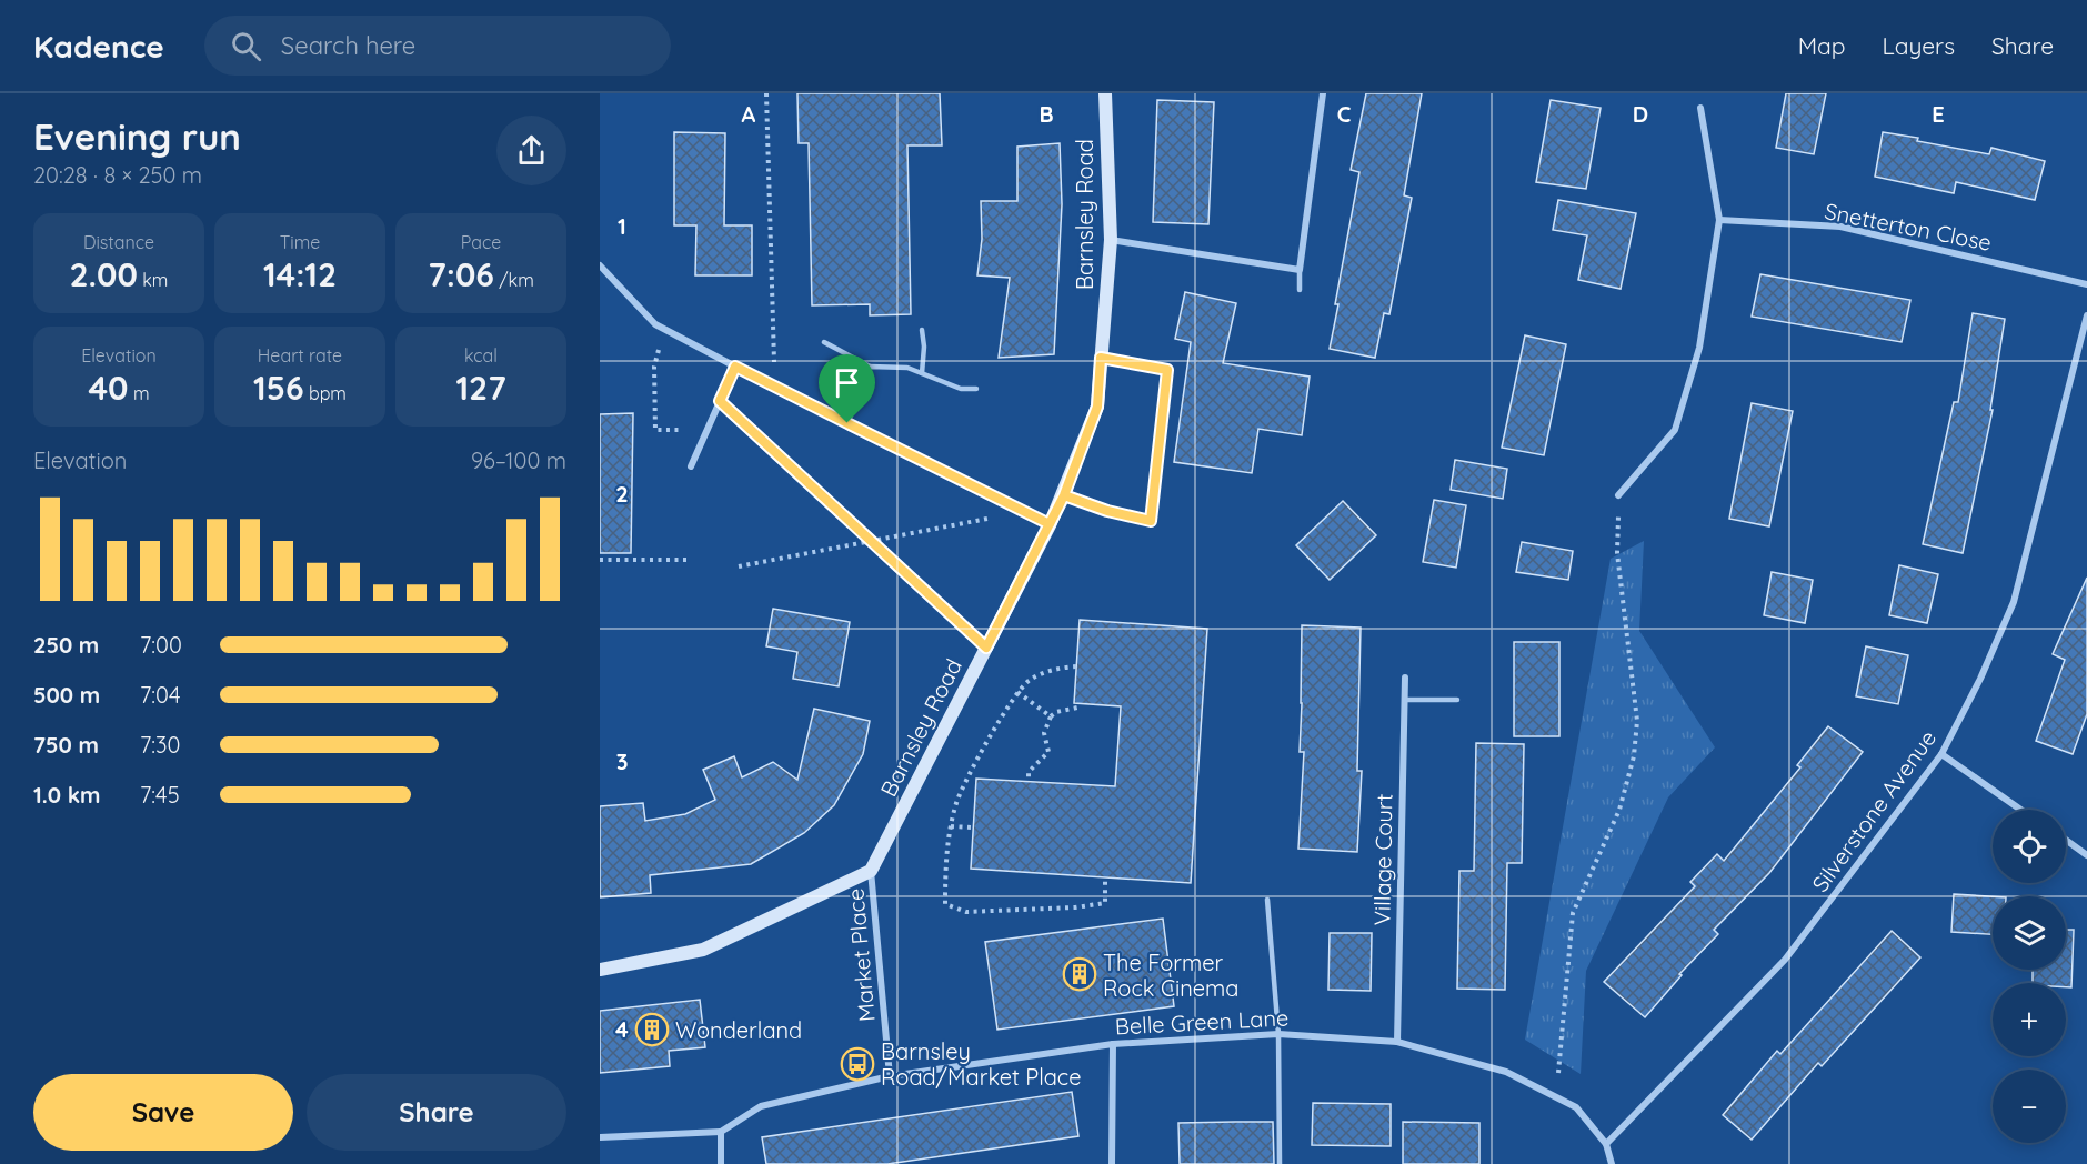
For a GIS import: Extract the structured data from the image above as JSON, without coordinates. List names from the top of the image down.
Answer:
{
  "streets": {
    "street": [
      "Barnsley Road",
      "Snetterton Close",
      "Silverstone Avenue",
      "Village Court",
      "Market Place",
      "Belle Green Lane"
    ]
  },
  "crossings": [
    ["Barnsley Road", "Market Place"],
    ["Silverstone Avenue", "Belle Green Lane"],
    ["Village Court", "Belle Green Lane"],
    ["Market Place", "Belle Green Lane"]
  ],
  "places": {
    "building": ["The Former Rock Cinema", "Wonderland"],
    "bus stop": ["Barnsley Road/Market Place"]
  },
  "page": {
    "header": "Kadence",
    "search": "Search here",
    "nav": ["Map", "Layers", "Share"],
    "heading": ["Evening run", "20:28 · 8 × 250 m"],
    "stats": [
      ["Distance", "2.00 km"],
      ["Time", "14:12"],
      ["Pace", "7:06 /km"],
      ["Elevation", "40 m"],
      ["Heart rate", "156 bpm"],
      ["kcal", "127"]
    ],
    "chart": ["Elevation", "96–100 m"],
    "list": [
      {
        "name": "250 m",
        "note": "7:00"
      },
      {
        "name": "500 m",
        "note": "7:04"
      },
      {
        "name": "750 m",
        "note": "7:30"
      },
      {
        "name": "1.0 km",
        "note": "7:45"
      }
    ],
    "map_buttons": ["+", "−"],
    "buttons": ["Save", "Share"]
  },
  "grid": {
    "columns": [
      "A",
      "B",
      "C",
      "D",
      "E"
    ],
    "rows": [
      "1",
      "2",
      "3",
      "4"
    ]
  }
}
